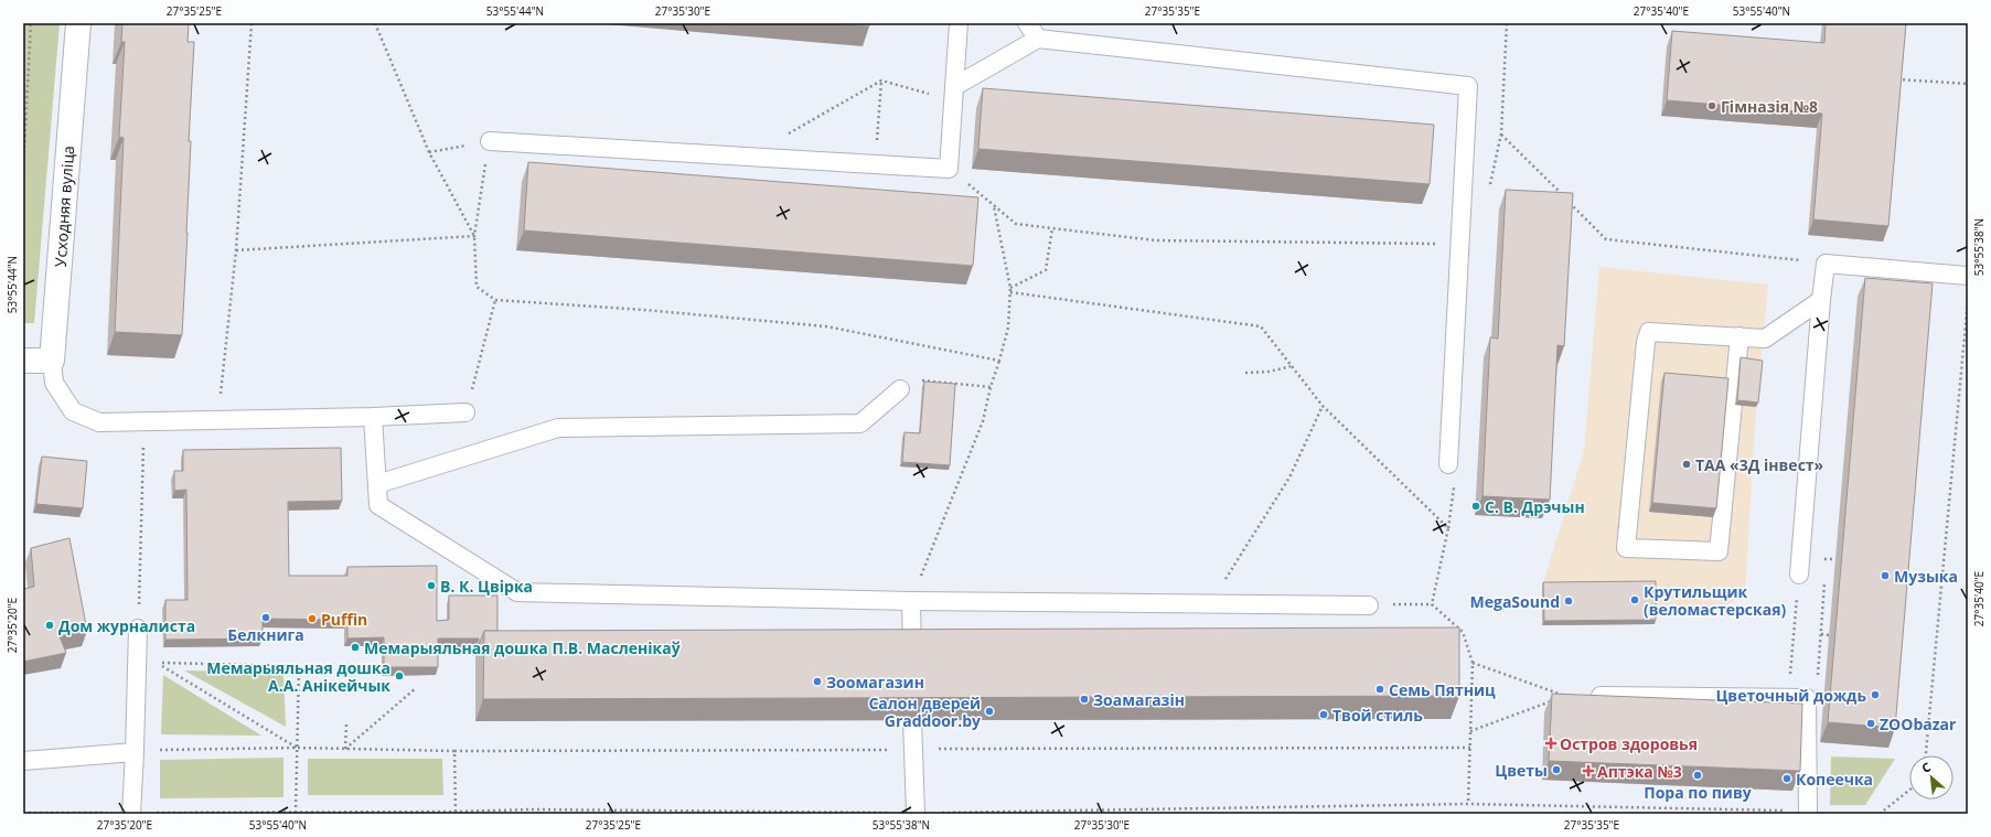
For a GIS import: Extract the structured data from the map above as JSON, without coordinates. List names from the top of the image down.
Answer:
{
  "streets": {
    "street": ["Усходняя вуліца"]
  },
  "places": {
    "other": [
      "Гімназія №8",
      "ТАА «3Д інвест»",
      "С. В. Дрэчын",
      "Музыка",
      "В. К. Цвірка",
      "Крутильщик (веломастерская)",
      "MegaSound",
      "Белкнига",
      "Puffin",
      "Дом журналиста",
      "Мемарыяльная дошка П.В. Масленікаў",
      "Мемарыяльная дошка А.А. Анікейчык",
      "Зоомагазин",
      "Семь Пятниц",
      "Цветочный дождь",
      "Зоамагазін",
      "Салон дверей Graddoor.by",
      "Твой стиль",
      "ZOObazar",
      "Цветы",
      "Пора по пиву",
      "Копеечка"
    ],
    "health": ["Остров здоровья", "Аптэка №3"]
  },
  "north": "top left",
  "coordinates": [
    "27°35'25\"E",
    "53°55'44\"N",
    "27°35'30\"E",
    "27°35'35\"E",
    "27°35'40\"E",
    "53°55'40\"N",
    "53°55'38\"N",
    "27°35'20\"E"
  ]
}
